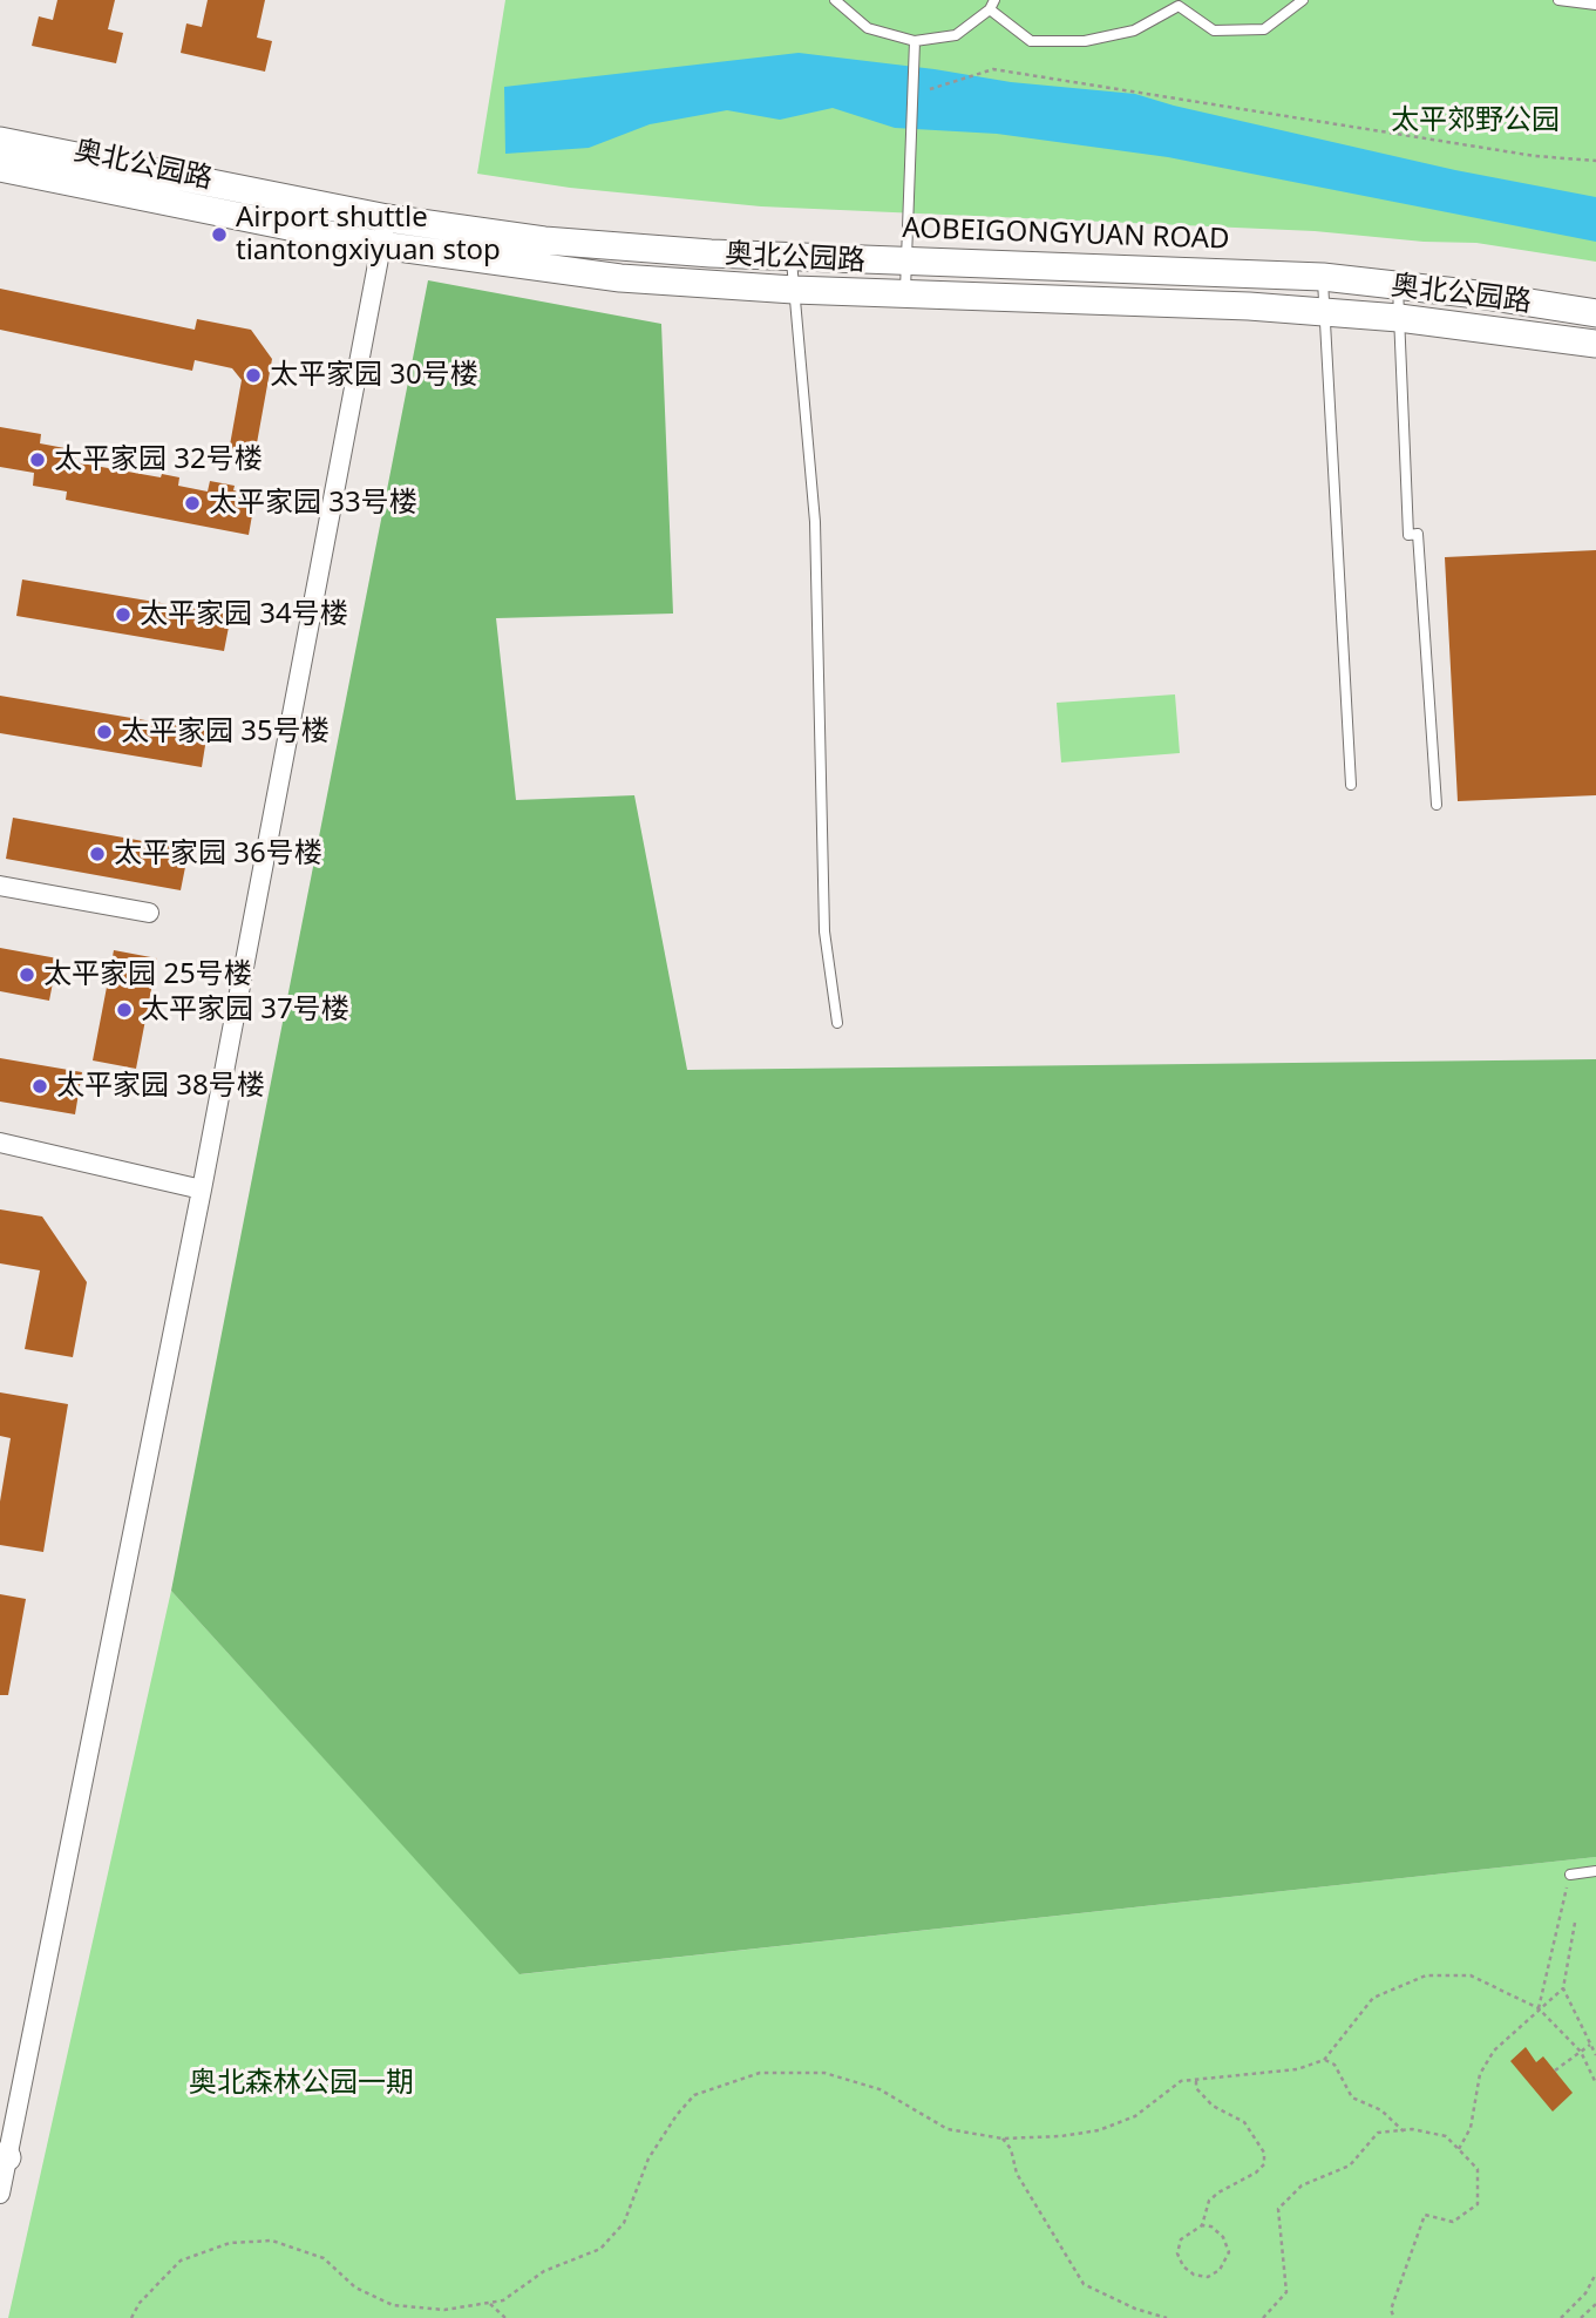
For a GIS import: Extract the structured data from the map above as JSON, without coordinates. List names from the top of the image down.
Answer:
{
  "streets": {
    "main road": ["奥北公园路", "AOBEIGONGYUAN ROAD"]
  },
  "crossings": [
    ["奥北公园路", "AOBEIGONGYUAN ROAD"]
  ],
  "parks": ["太平郊野公园", "奥北森林公园一期"],
  "places": [
    "Airport shuttle tiantongxiyuan stop",
    "太平家园 30号楼",
    "太平家园 32号楼",
    "太平家园 33号楼",
    "太平家园 34号楼",
    "太平家园 35号楼",
    "太平家园 36号楼",
    "太平家园 25号楼",
    "太平家园 37号楼",
    "太平家园 38号楼"
  ]
}
